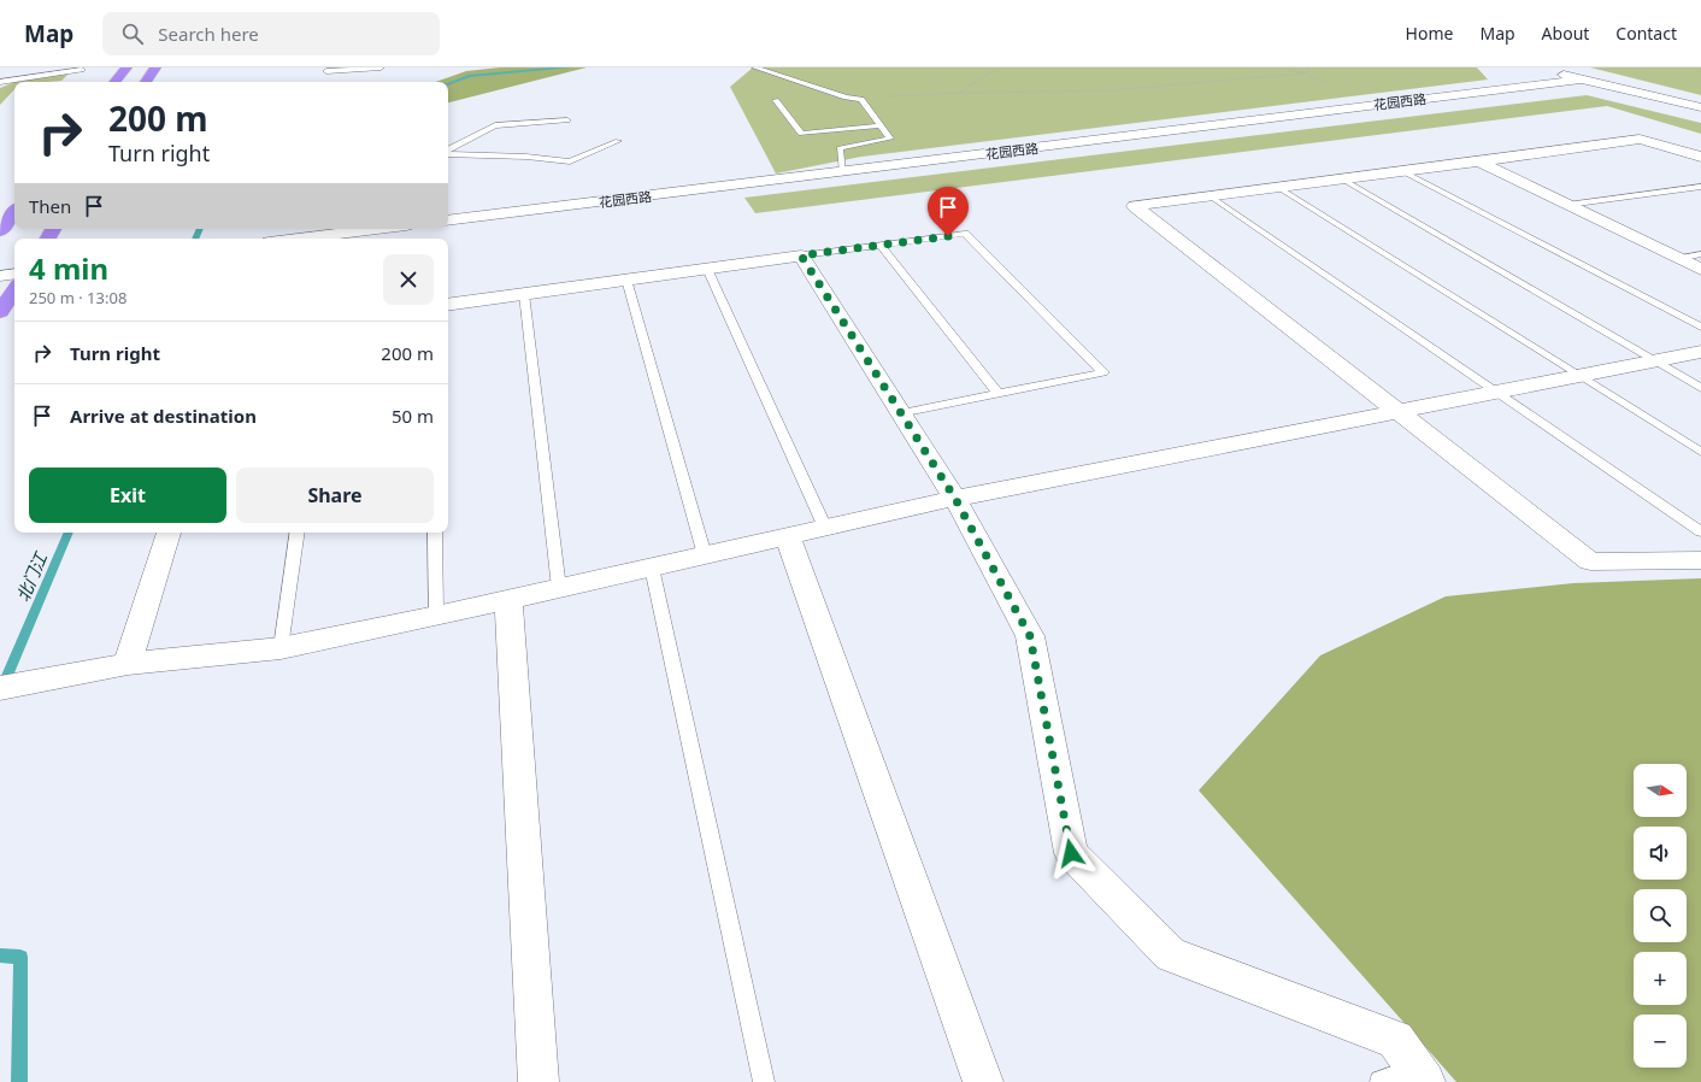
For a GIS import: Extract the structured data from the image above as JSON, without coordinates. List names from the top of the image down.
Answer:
{
  "streets": {
    "street": ["花园西路"]
  },
  "water": ["北门江"],
  "north": "right",
  "page": {
    "header": "Map",
    "search": "Search here",
    "nav": [
      "Home",
      "Map",
      "About",
      "Contact"
    ],
    "turn": ["200 m", "Turn right"],
    "then": "Then",
    "heading": ["4 min", "250 m · 13:08"],
    "list": [
      {
        "name": "Turn right",
        "value": "200 m"
      },
      {
        "name": "Arrive at destination",
        "value": "50 m"
      }
    ],
    "buttons": ["Exit", "Share"],
    "map_buttons": ["+", "−"]
  }
}
